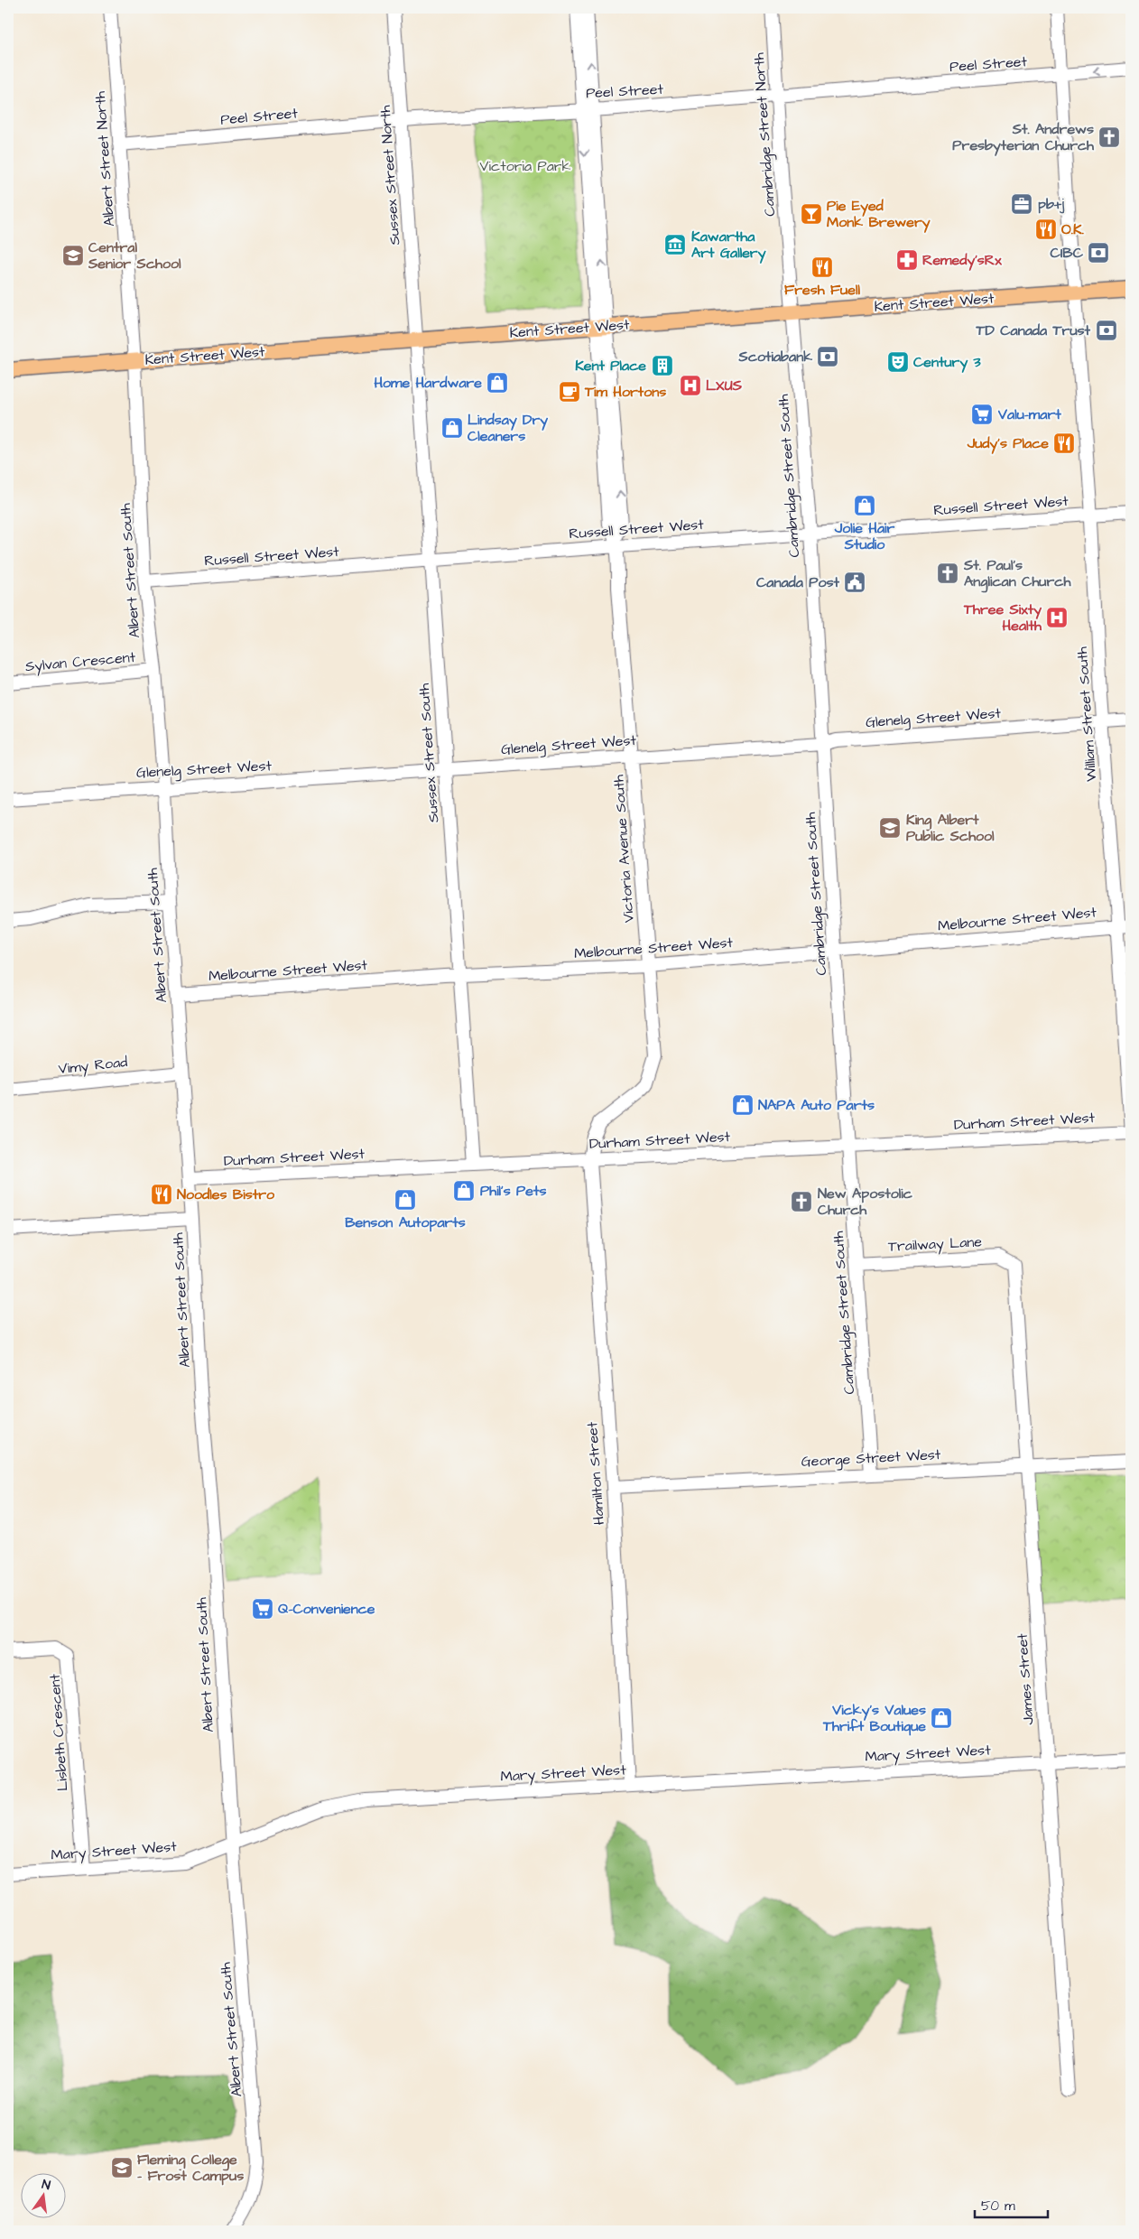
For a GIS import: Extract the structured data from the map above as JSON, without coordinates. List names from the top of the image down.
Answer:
{
  "streets": {
    "main road": ["Kent Street West"],
    "street": [
      "Peel Street",
      "Cambridge Street North",
      "Albert Street North",
      "Sussex Street North",
      "Cambridge Street South",
      "Russell Street West",
      "Albert Street South",
      "Sylvan Crescent",
      "William Street South",
      "Glenelg Street West",
      "Sussex Street South",
      "Victoria Avenue South",
      "Melbourne Street West",
      "Vimy Road",
      "Durham Street West",
      "Trailway Lane",
      "George Street West",
      "Hamilton Street",
      "James Street",
      "Lisbeth Crescent",
      "Mary Street West"
    ]
  },
  "crossings": [
    ["Peel Street", "Cambridge Street North"],
    ["Peel Street", "Albert Street North"],
    ["Peel Street", "Sussex Street North"],
    ["Peel Street", "William Street South"],
    ["Peel Street", "Victoria Avenue South"],
    ["Cambridge Street North", "Kent Street West"],
    ["Cambridge Street North", "Cambridge Street South"],
    ["Albert Street North", "Kent Street West"],
    ["Albert Street North", "Albert Street South"],
    ["Sussex Street North", "Kent Street West"],
    ["Sussex Street North", "Sussex Street South"],
    ["Kent Street West", "Cambridge Street South"],
    ["Kent Street West", "Albert Street South"],
    ["Kent Street West", "William Street South"],
    ["Kent Street West", "Sussex Street South"],
    ["Kent Street West", "Victoria Avenue South"],
    ["Cambridge Street South", "Russell Street West"],
    ["Cambridge Street South", "Glenelg Street West"],
    ["Cambridge Street South", "Melbourne Street West"],
    ["Cambridge Street South", "Durham Street West"],
    ["Cambridge Street South", "Trailway Lane"],
    ["Cambridge Street South", "George Street West"],
    ["Russell Street West", "Albert Street South"],
    ["Russell Street West", "William Street South"],
    ["Russell Street West", "Sussex Street South"],
    ["Russell Street West", "Victoria Avenue South"],
    ["Albert Street South", "Sylvan Crescent"],
    ["Albert Street South", "Glenelg Street West"],
    ["Albert Street South", "Melbourne Street West"],
    ["Albert Street South", "Vimy Road"],
    ["Albert Street South", "Durham Street West"],
    ["Albert Street South", "Mary Street West"],
    ["William Street South", "Glenelg Street West"],
    ["William Street South", "Melbourne Street West"],
    ["William Street South", "Durham Street West"],
    ["Glenelg Street West", "Sussex Street South"],
    ["Glenelg Street West", "Victoria Avenue South"],
    ["Sussex Street South", "Melbourne Street West"],
    ["Sussex Street South", "Durham Street West"],
    ["Victoria Avenue South", "Melbourne Street West"],
    ["Victoria Avenue South", "Durham Street West"],
    ["Victoria Avenue South", "Hamilton Street"],
    ["Durham Street West", "Hamilton Street"],
    ["Trailway Lane", "James Street"],
    ["George Street West", "Hamilton Street"],
    ["George Street West", "James Street"],
    ["Hamilton Street", "Mary Street West"],
    ["James Street", "Mary Street West"],
    ["Lisbeth Crescent", "Mary Street West"]
  ],
  "parks": ["Victoria Park"],
  "places": {
    "church": ["St. Andrews Presbyterian Church", "St. Paul’s Anglican Church", "New Apostolic Church"],
    "office": ["pb+j"],
    "bar": ["Pie Eyed Monk Brewery"],
    "restaurant": [
      "O.K.",
      "Fresh Fuell",
      "Judy’s Place",
      "Noodles Bistro"
    ],
    "museum": ["Kawartha Art Gallery"],
    "bank": ["CIBC", "TD Canada Trust", "Scotiabank"],
    "school or university": ["Central Senior School", "King Albert Public School", "Fleming College - Frost Campus"],
    "pharmacy": ["Remedy'sRx"],
    "theatre": ["Century 3"],
    "building": ["Kent Place"],
    "shop": [
      "Home Hardware",
      "Lindsay Dry Cleaners",
      "Jolie Hair Studio",
      "NAPA Auto Parts",
      "Phil's Pets",
      "Benson Autoparts",
      "Vicky's Values Thrift Boutique"
    ],
    "hospital": ["LXUS", "Three Sixty Health"],
    "cafe": ["Tim Hortons"],
    "supermarket": ["Valu-mart", "Q-Convenience"],
    "public building": ["Canada Post"]
  },
  "scale_bar": "50 m",
  "north": "top"
}
